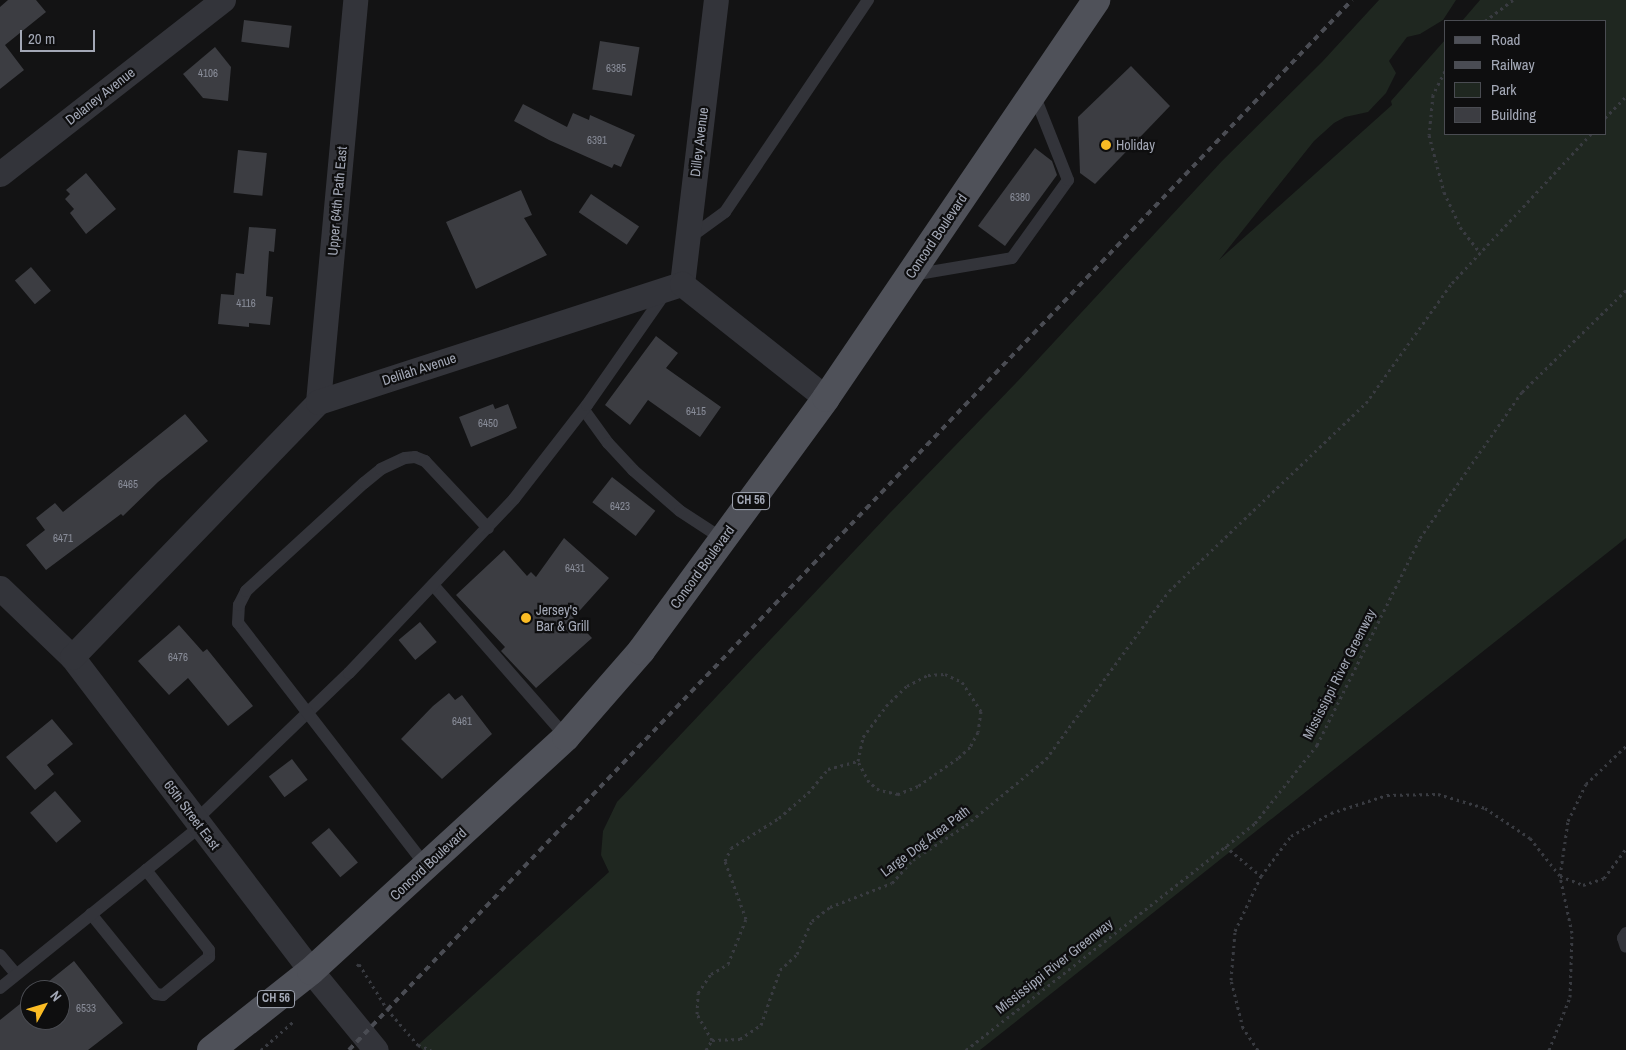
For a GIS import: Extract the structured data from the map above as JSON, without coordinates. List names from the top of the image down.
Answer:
{
  "streets": {
    "main road": ["Concord Boulevard", "CH 56"],
    "street": [
      "Delaney Avenue",
      "Dilley Avenue",
      "Upper 64th Path East",
      "Delilah Avenue",
      "65th Street East"
    ],
    "path": ["Mississippi River Greenway", "Large Dog Area Path"]
  },
  "crossings": [
    ["Dilley Avenue", "Delilah Avenue"],
    ["Upper 64th Path East", "Delilah Avenue"],
    ["Concord Boulevard", "65th Street East"],
    ["Delilah Avenue", "65th Street East"]
  ],
  "places": ["Holiday", "Jersey's Bar & Grill"],
  "house_numbers": [
    "6385",
    "4106",
    "6391",
    "6380",
    "4116",
    "6415",
    "6450",
    "6465",
    "6423",
    "6471",
    "6431",
    "6476",
    "6461",
    "6533"
  ],
  "legend": [
    "Road",
    "Railway",
    "Park",
    "Building"
  ],
  "scale_bar": "20 m",
  "north": "top right"
}
